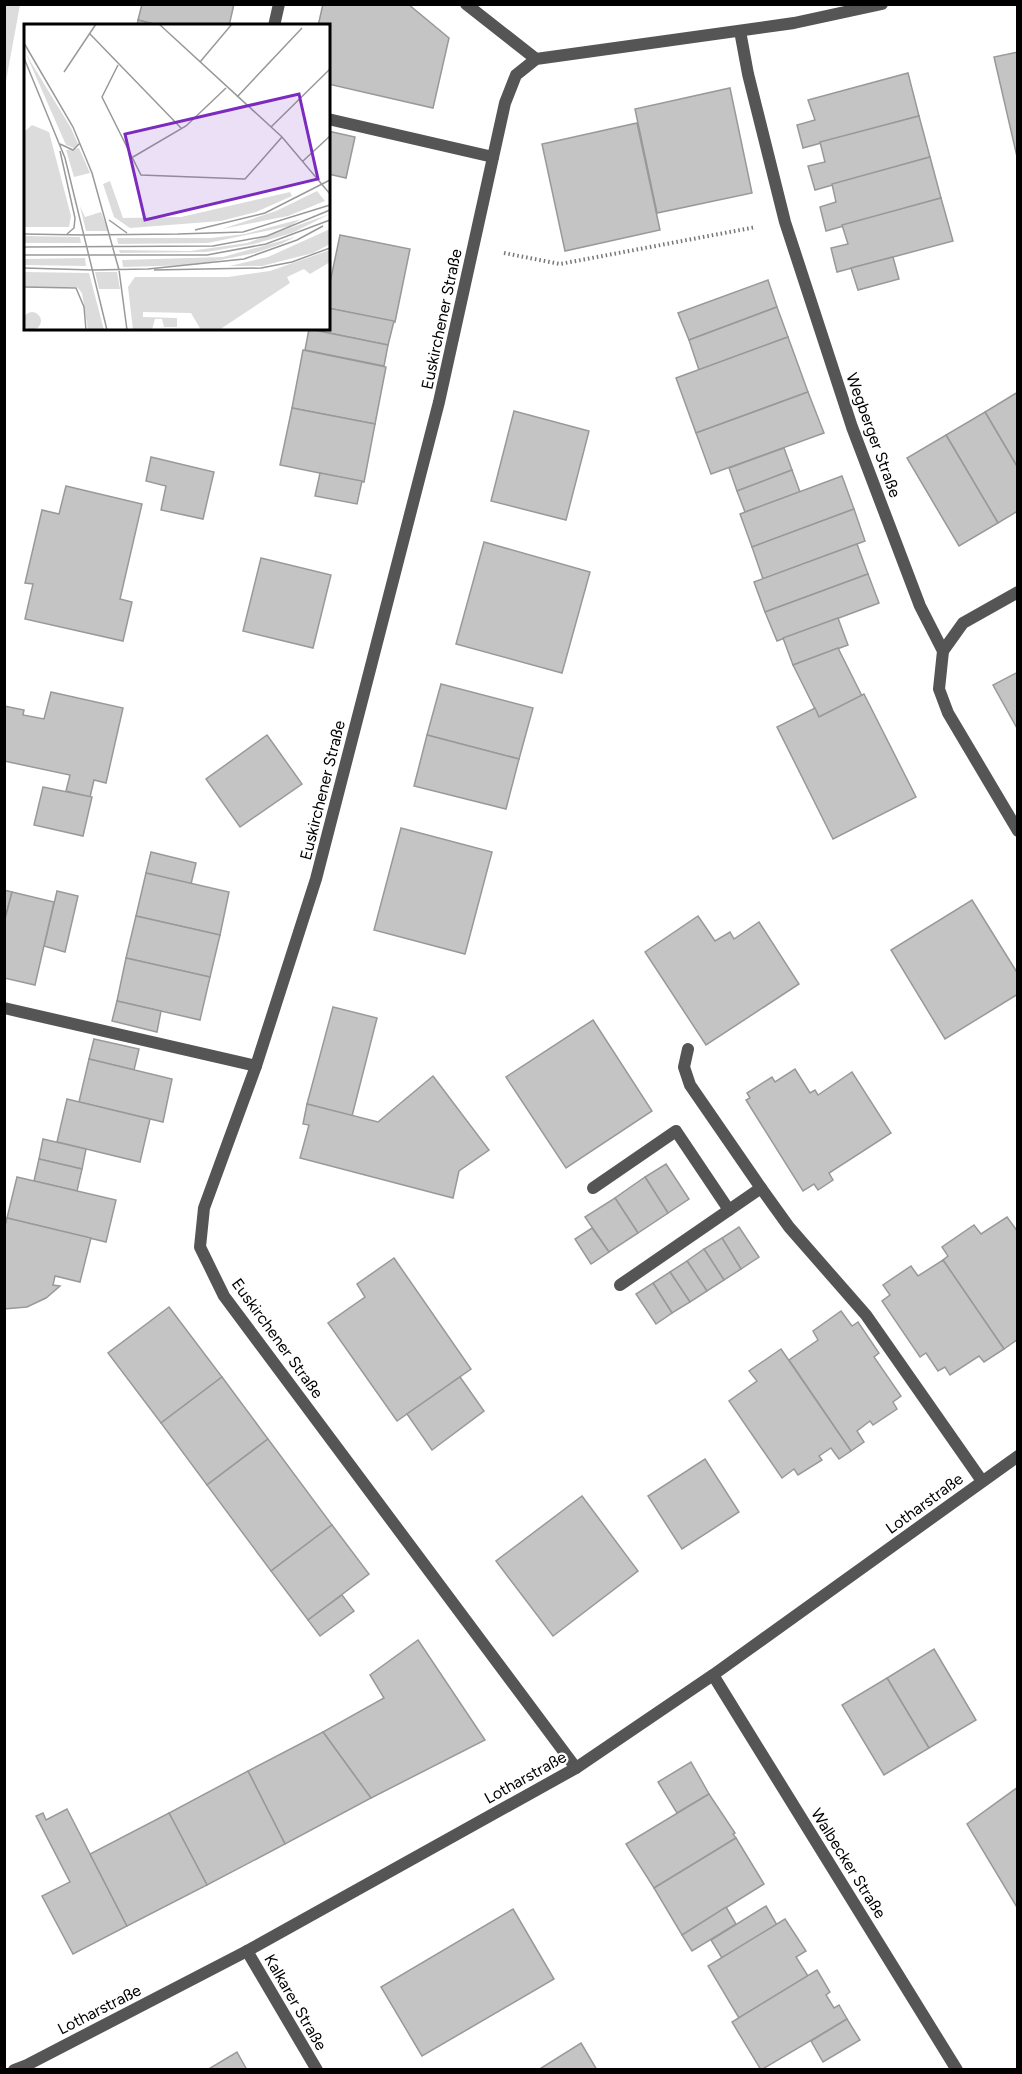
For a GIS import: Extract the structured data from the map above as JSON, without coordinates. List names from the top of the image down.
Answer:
{
  "streets": {
    "street": [
      "Euskirchener Straße",
      "Wegberger Straße",
      "Lotharstraße",
      "Walbecker Straße",
      "Kalkarer Straße"
    ]
  },
  "crossings": [
    ["Euskirchener Straße", "Lotharstraße"],
    ["Lotharstraße", "Walbecker Straße"],
    ["Lotharstraße", "Kalkarer Straße"]
  ]
}
